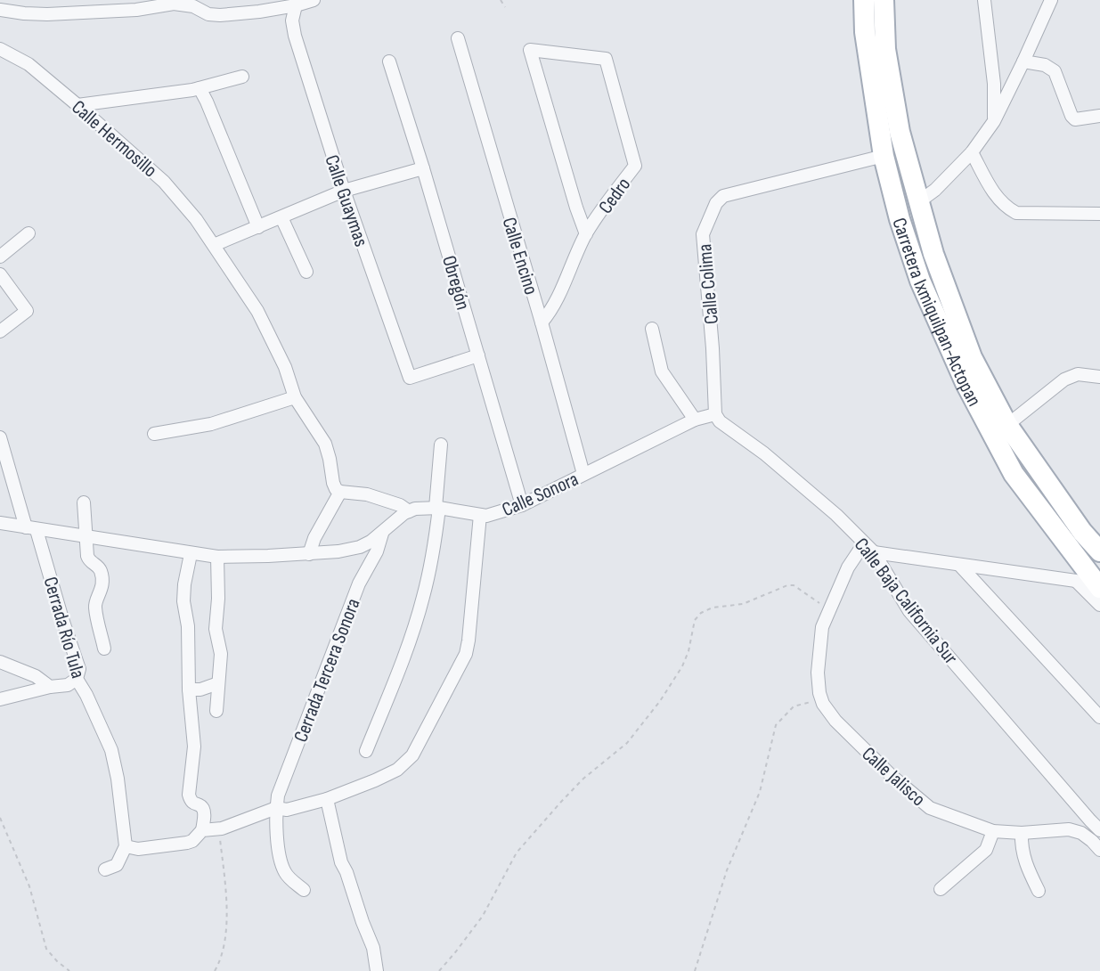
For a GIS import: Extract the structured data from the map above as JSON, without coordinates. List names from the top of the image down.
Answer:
{
  "streets": {
    "main road": ["Carretera Ixmiquilpan-Actopan"],
    "street": [
      "Calle Hermosillo",
      "Cedro",
      "Calle Guaymas",
      "Calle Encino",
      "Obregón",
      "Calle Colima",
      "Calle Sonora",
      "Calle Baja California Sur",
      "Cerrada Río Tula",
      "Cerrada Tercera Sonora",
      "Calle Jalisco"
    ]
  },
  "crossings": [
    ["Cedro", "Calle Encino"],
    ["Calle Guaymas", "Obregón"],
    ["Calle Encino", "Calle Sonora"],
    ["Obregón", "Calle Sonora"],
    ["Calle Colima", "Carretera Ixmiquilpan-Actopan"],
    ["Calle Colima", "Calle Sonora"],
    ["Calle Colima", "Calle Baja California Sur"],
    ["Calle Sonora", "Calle Baja California Sur"]
  ]
}
